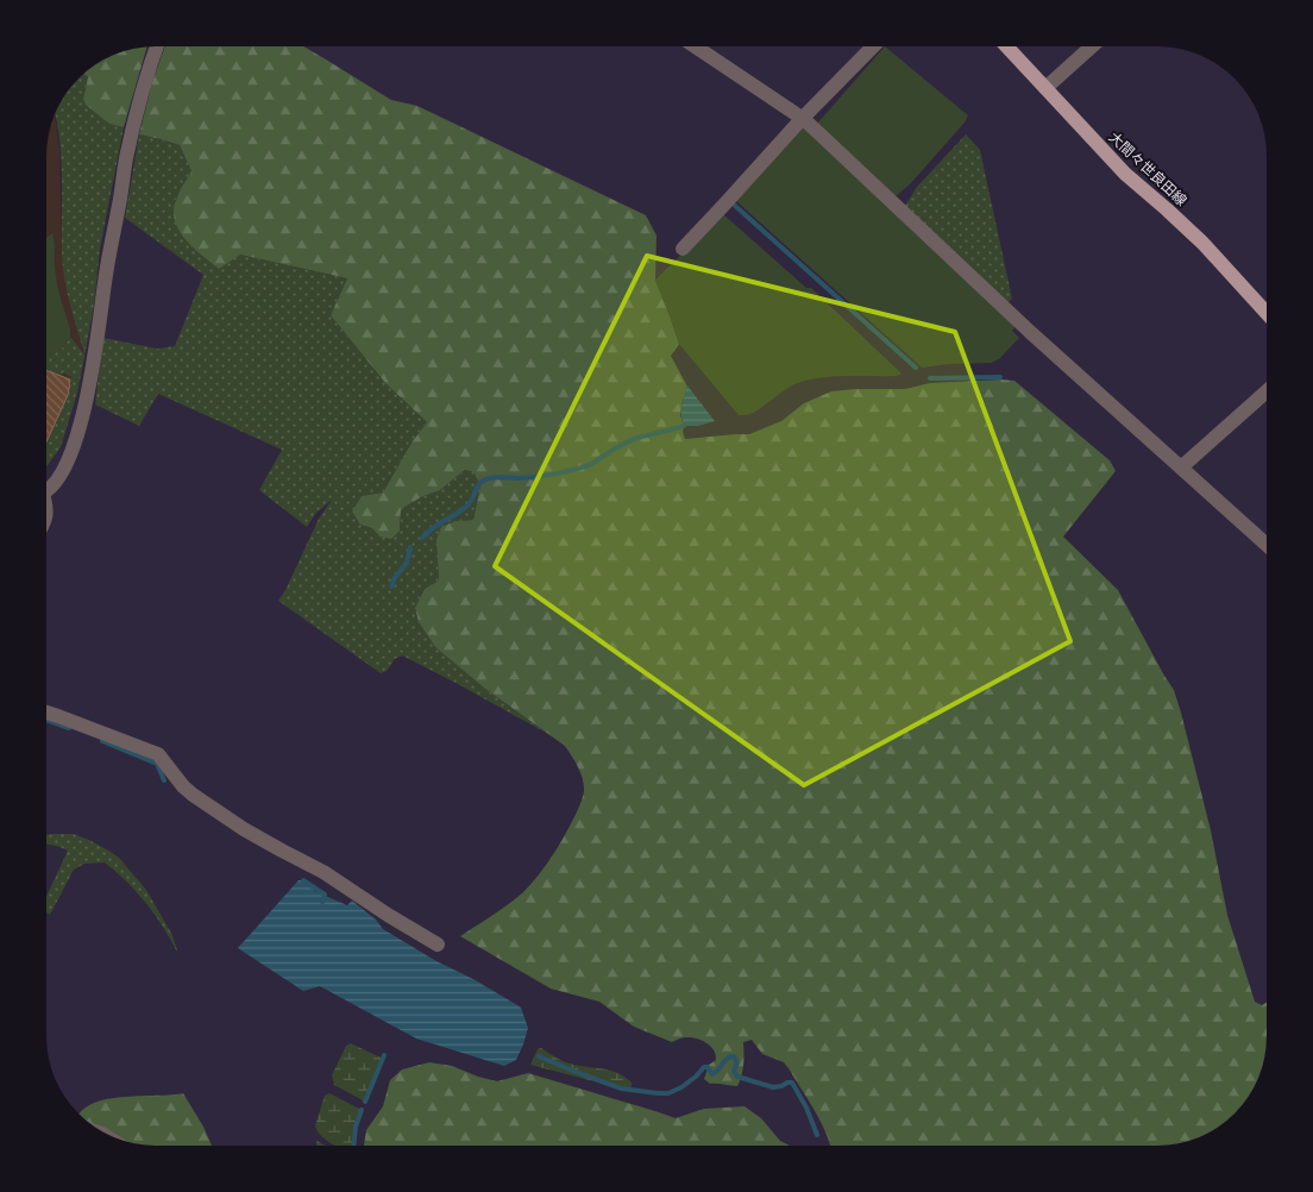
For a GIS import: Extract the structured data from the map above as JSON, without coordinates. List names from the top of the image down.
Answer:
{
  "streets": {
    "main road": ["大間々世良田線"]
  }
}
